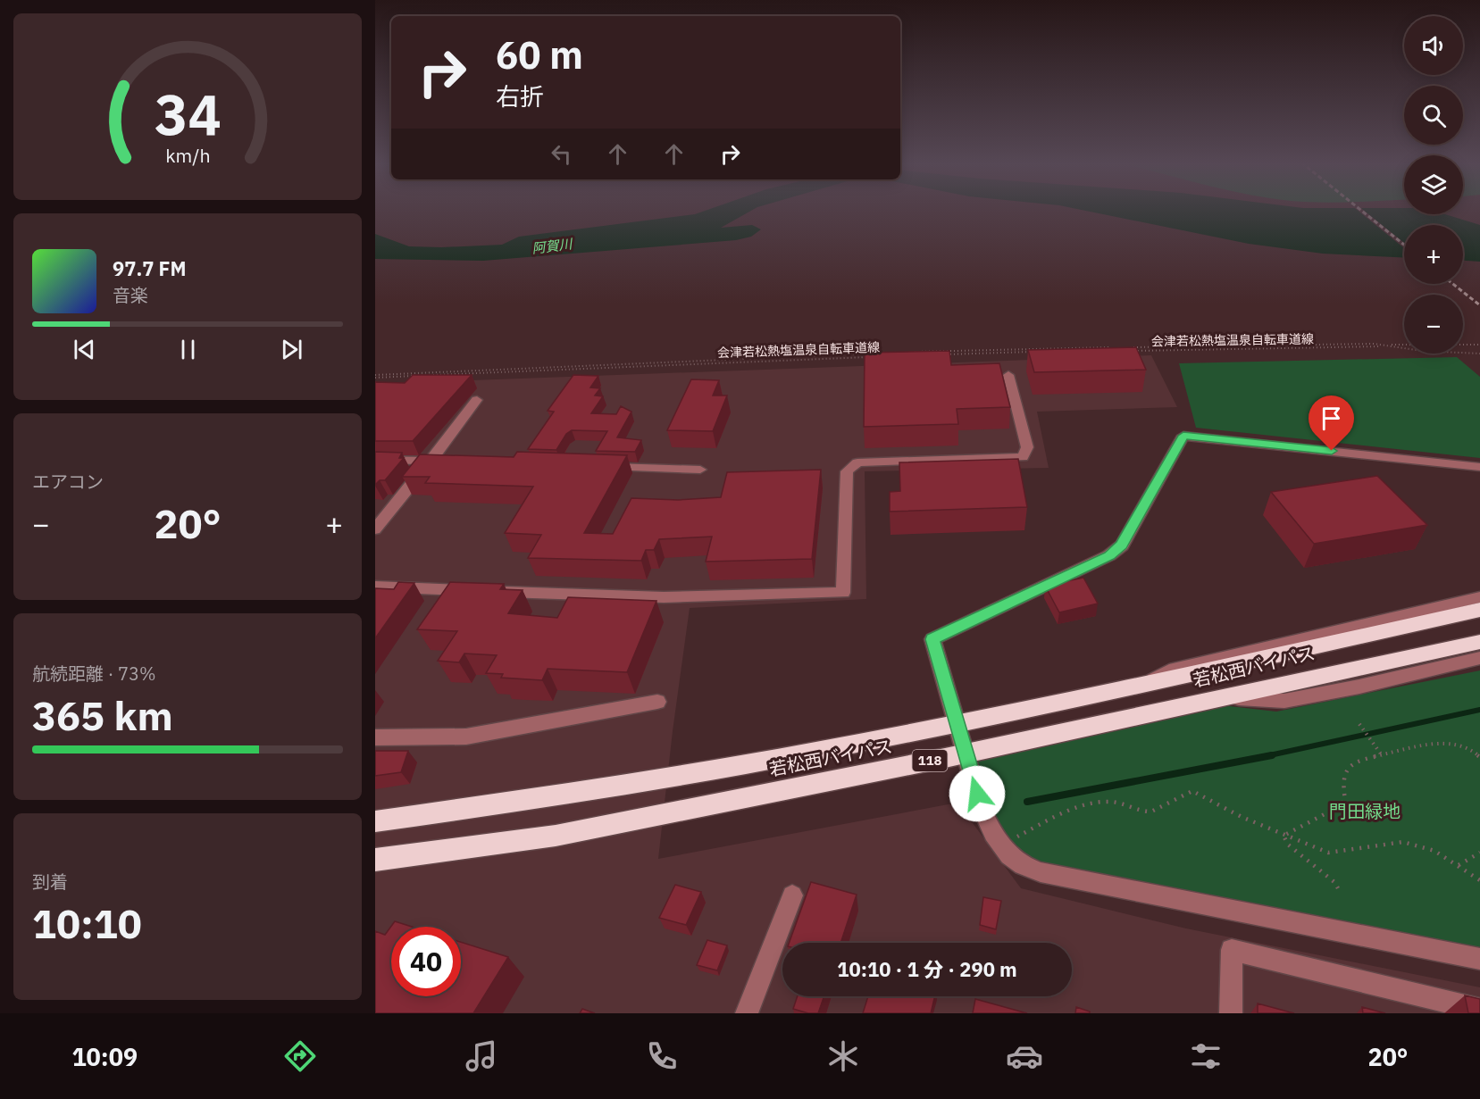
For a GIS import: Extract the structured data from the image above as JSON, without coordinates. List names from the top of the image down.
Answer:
{
  "streets": {
    "highway": ["若松西バイパス", "118"],
    "path": ["会津若松熱塩温泉自転車道線"]
  },
  "water": ["阿賀川"],
  "parks": ["門田緑地"],
  "page": {
    "map_buttons": ["+", "−"],
    "turn": ["60 m", "右折"],
    "song": ["97.7 FM", "音楽"],
    "tile": [
      "エアコン",
      ["航続距離 · 73%", "365 km"],
      ["到着", "10:10"]
    ],
    "heat": ["−", "20°", "+"],
    "limit": "40",
    "trip": "10:10 · 1 分 · 290 m",
    "tabs": ["10:09", "20°"],
    "gauge": ["34", "km/h"]
  }
}
